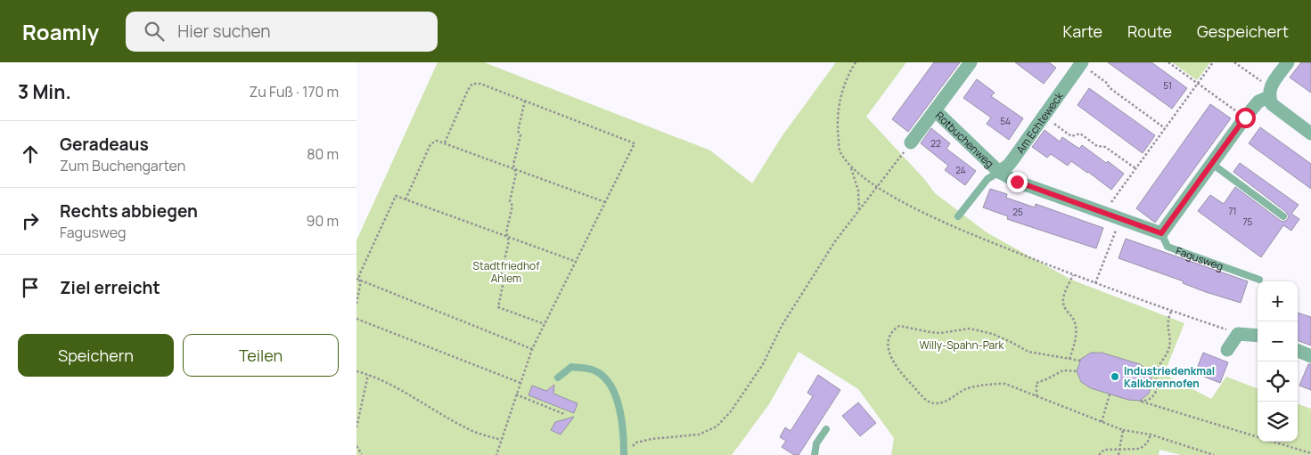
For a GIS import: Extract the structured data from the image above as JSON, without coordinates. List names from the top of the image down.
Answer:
{
  "streets": {
    "street": ["Am Echteweck", "Rotbuchenweg"],
    "lane": ["Fagusweg"]
  },
  "crossings": [
    ["Am Echteweck", "Rotbuchenweg"]
  ],
  "parks": ["Stadtfriedhof Ahlem", "Willy-Spahn-Park"],
  "places": ["Industriedenkmal Kalkbrennofen"],
  "house_numbers": [
    "51",
    "54",
    "22",
    "24",
    "71",
    "25",
    "75"
  ],
  "page": {
    "header": "Roamly",
    "search": "Hier suchen",
    "nav": ["Karte", "Route", "Gespeichert"],
    "heading": ["3 Min.", "Zu Fuß · 170 m"],
    "list": [
      ["Geradeaus", "Zum Buchengarten", "80 m"],
      ["Rechts abbiegen", "Fagusweg", "90 m"],
      "Ziel erreicht"
    ],
    "map_buttons": ["+", "−"],
    "buttons": ["Speichern", "Teilen"]
  }
}
